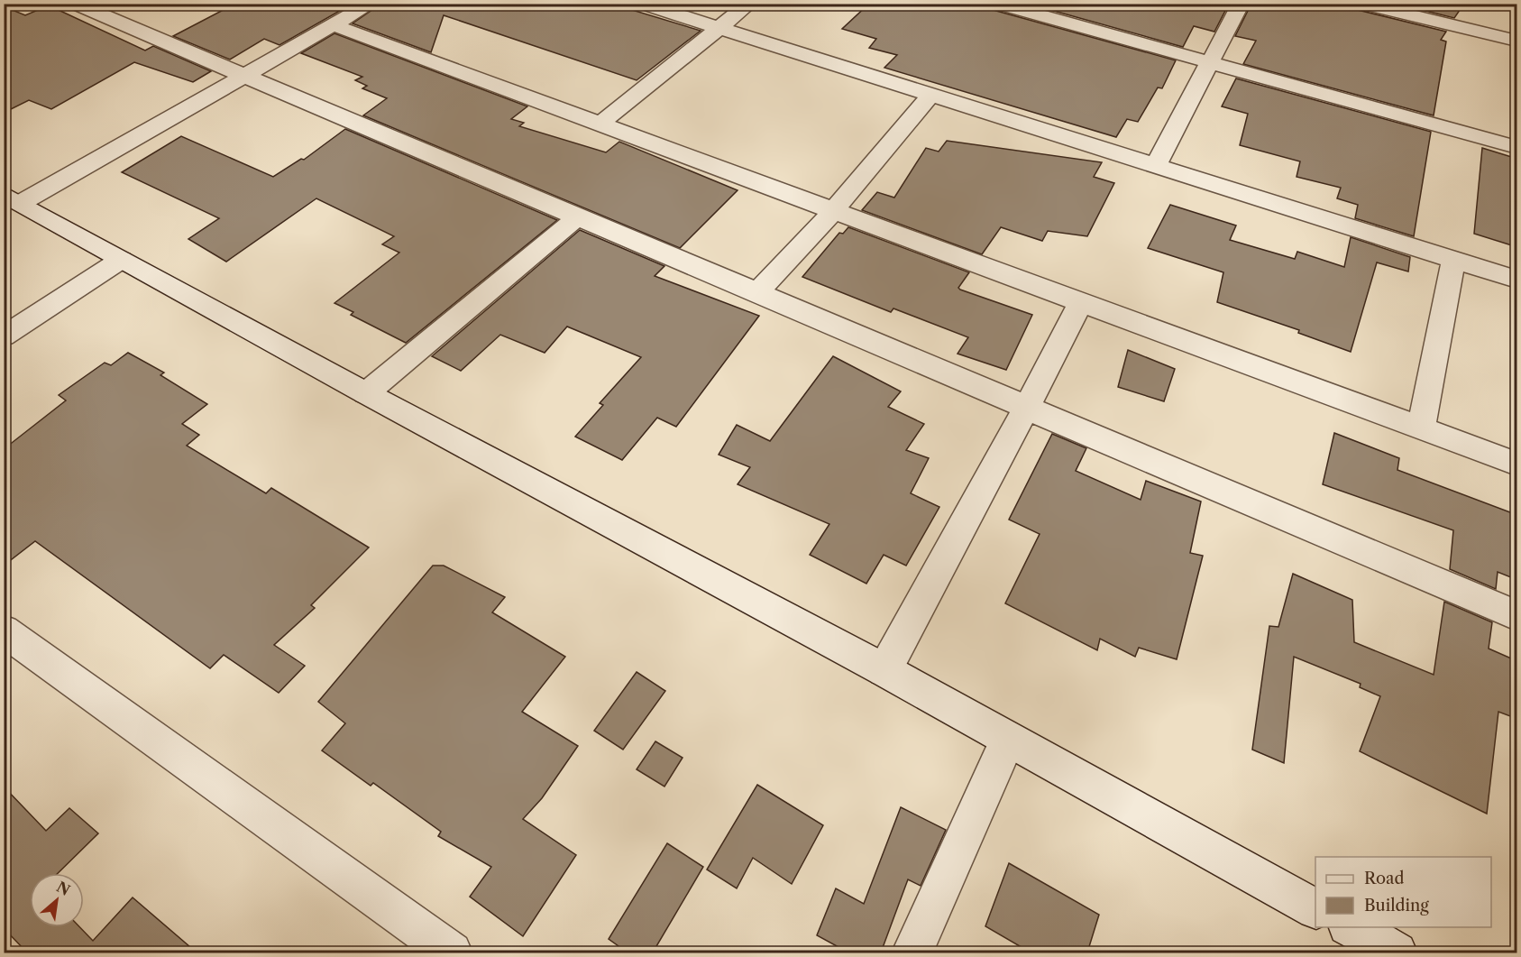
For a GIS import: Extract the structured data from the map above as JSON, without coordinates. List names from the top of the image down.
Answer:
{
  "legend": ["Road", "Building"],
  "north": "top right"
}
